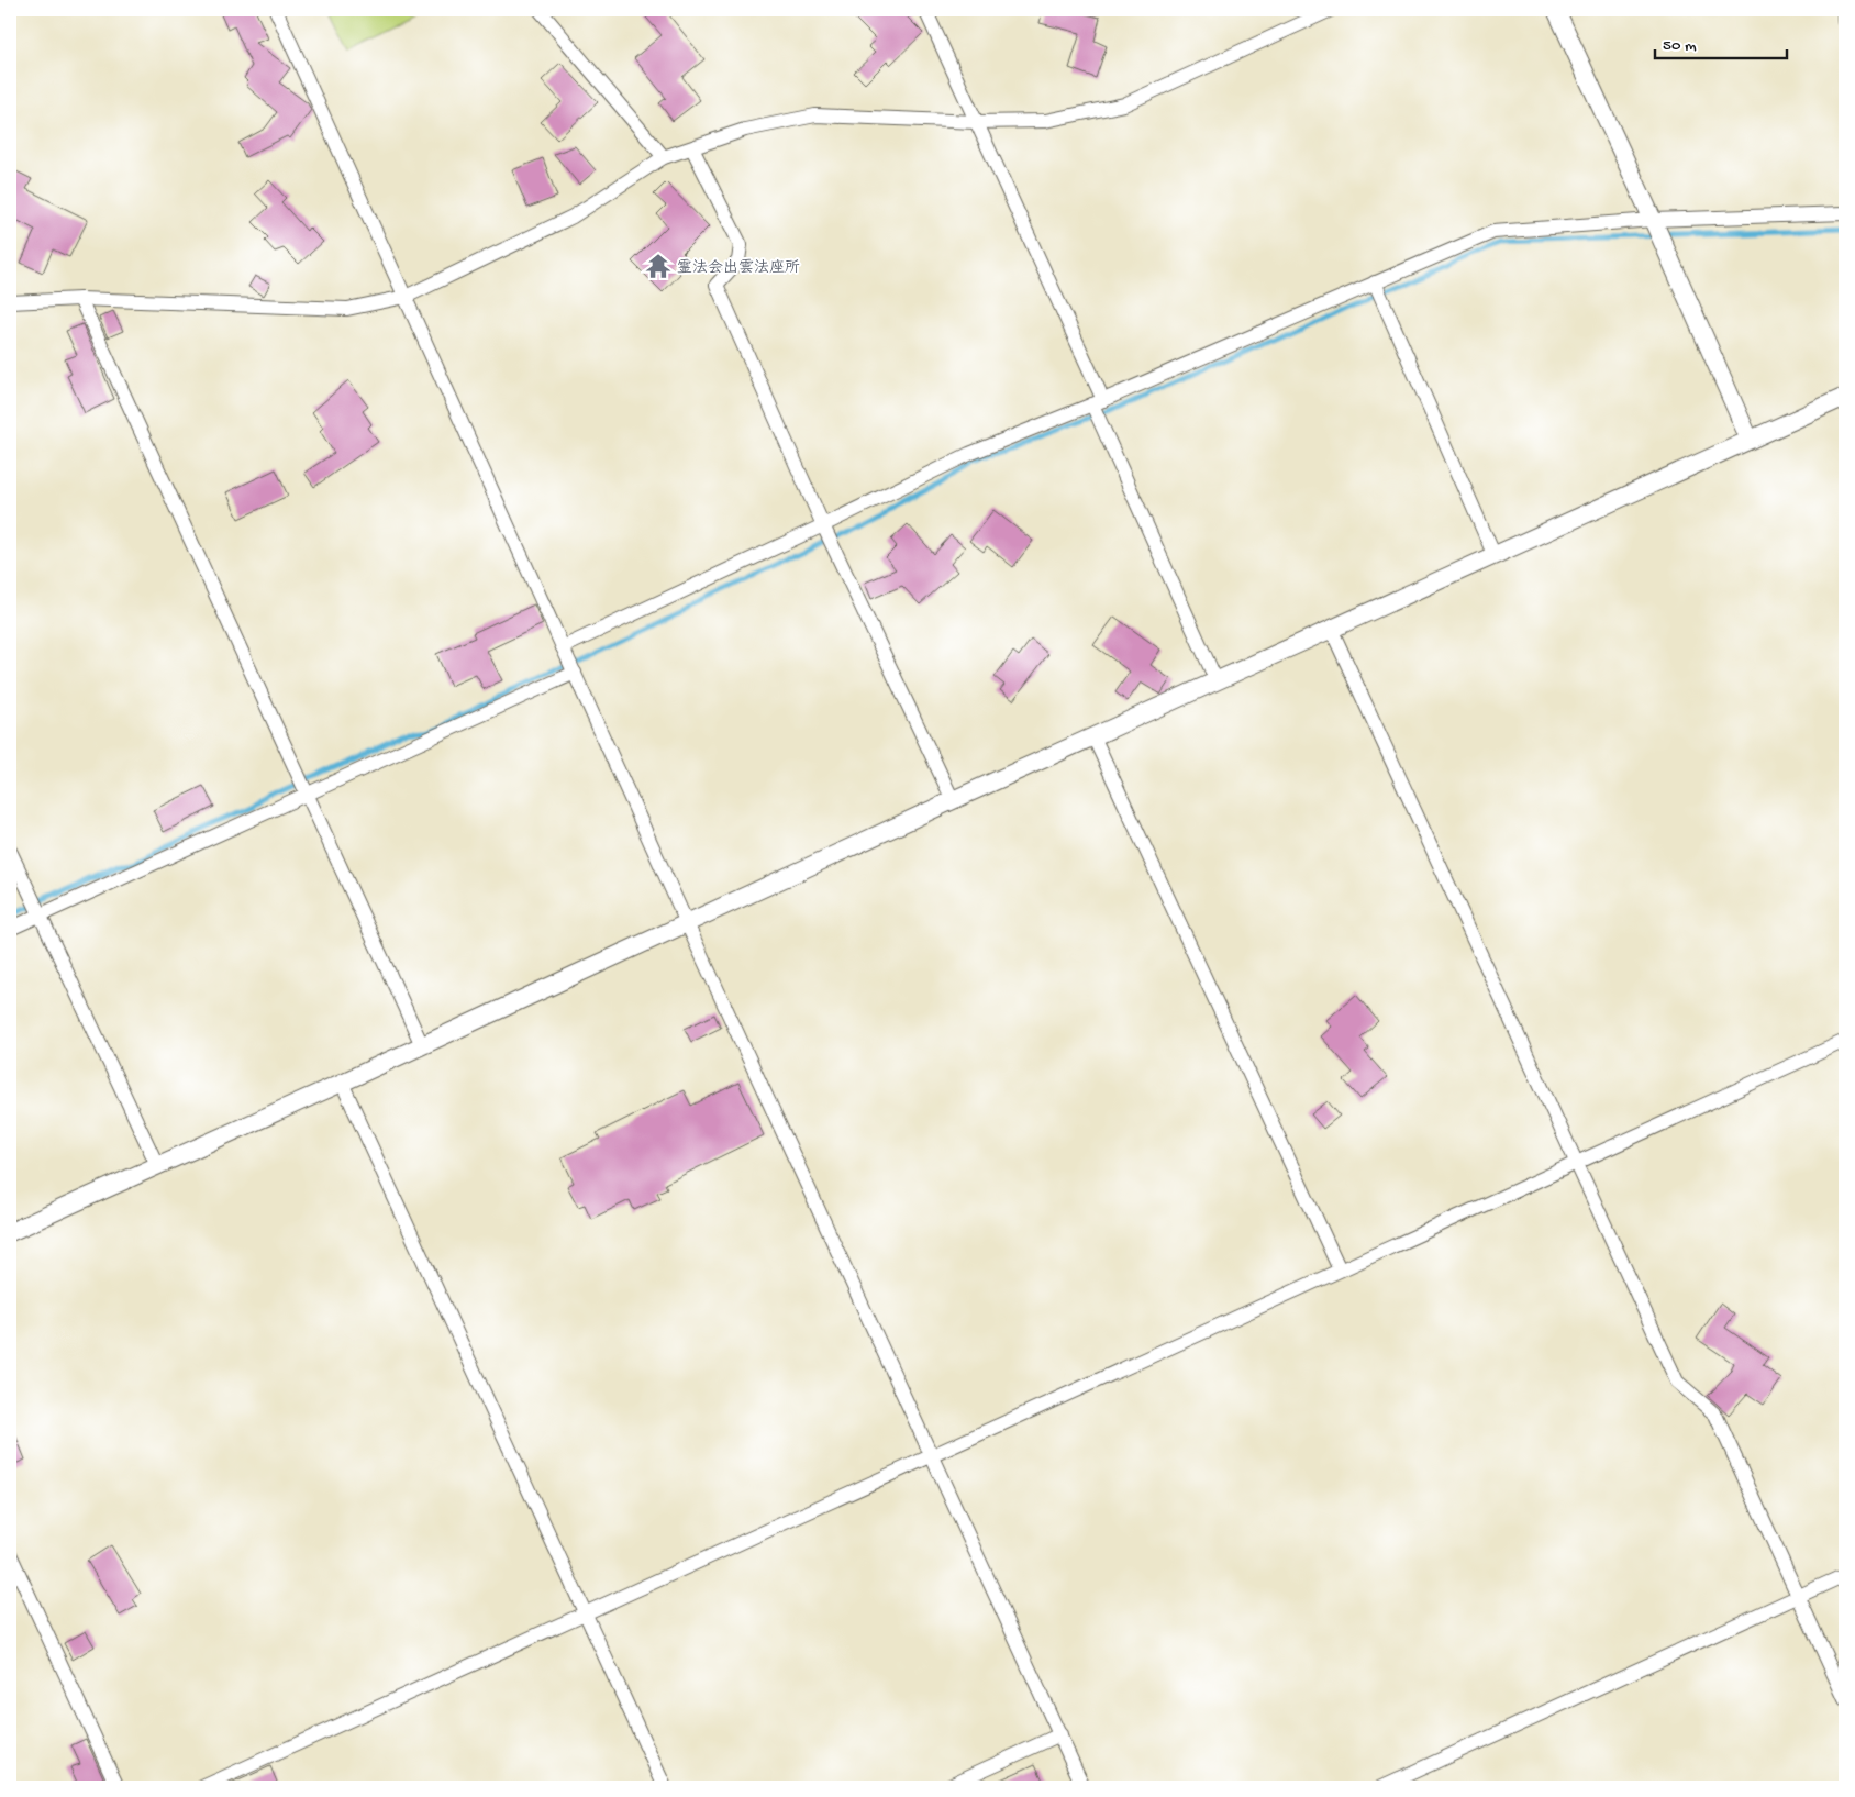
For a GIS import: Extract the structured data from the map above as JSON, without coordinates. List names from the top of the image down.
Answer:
{
  "places": {
    "temple": ["霊法会出雲法座所"]
  },
  "scale_bar": "50 m"
}
